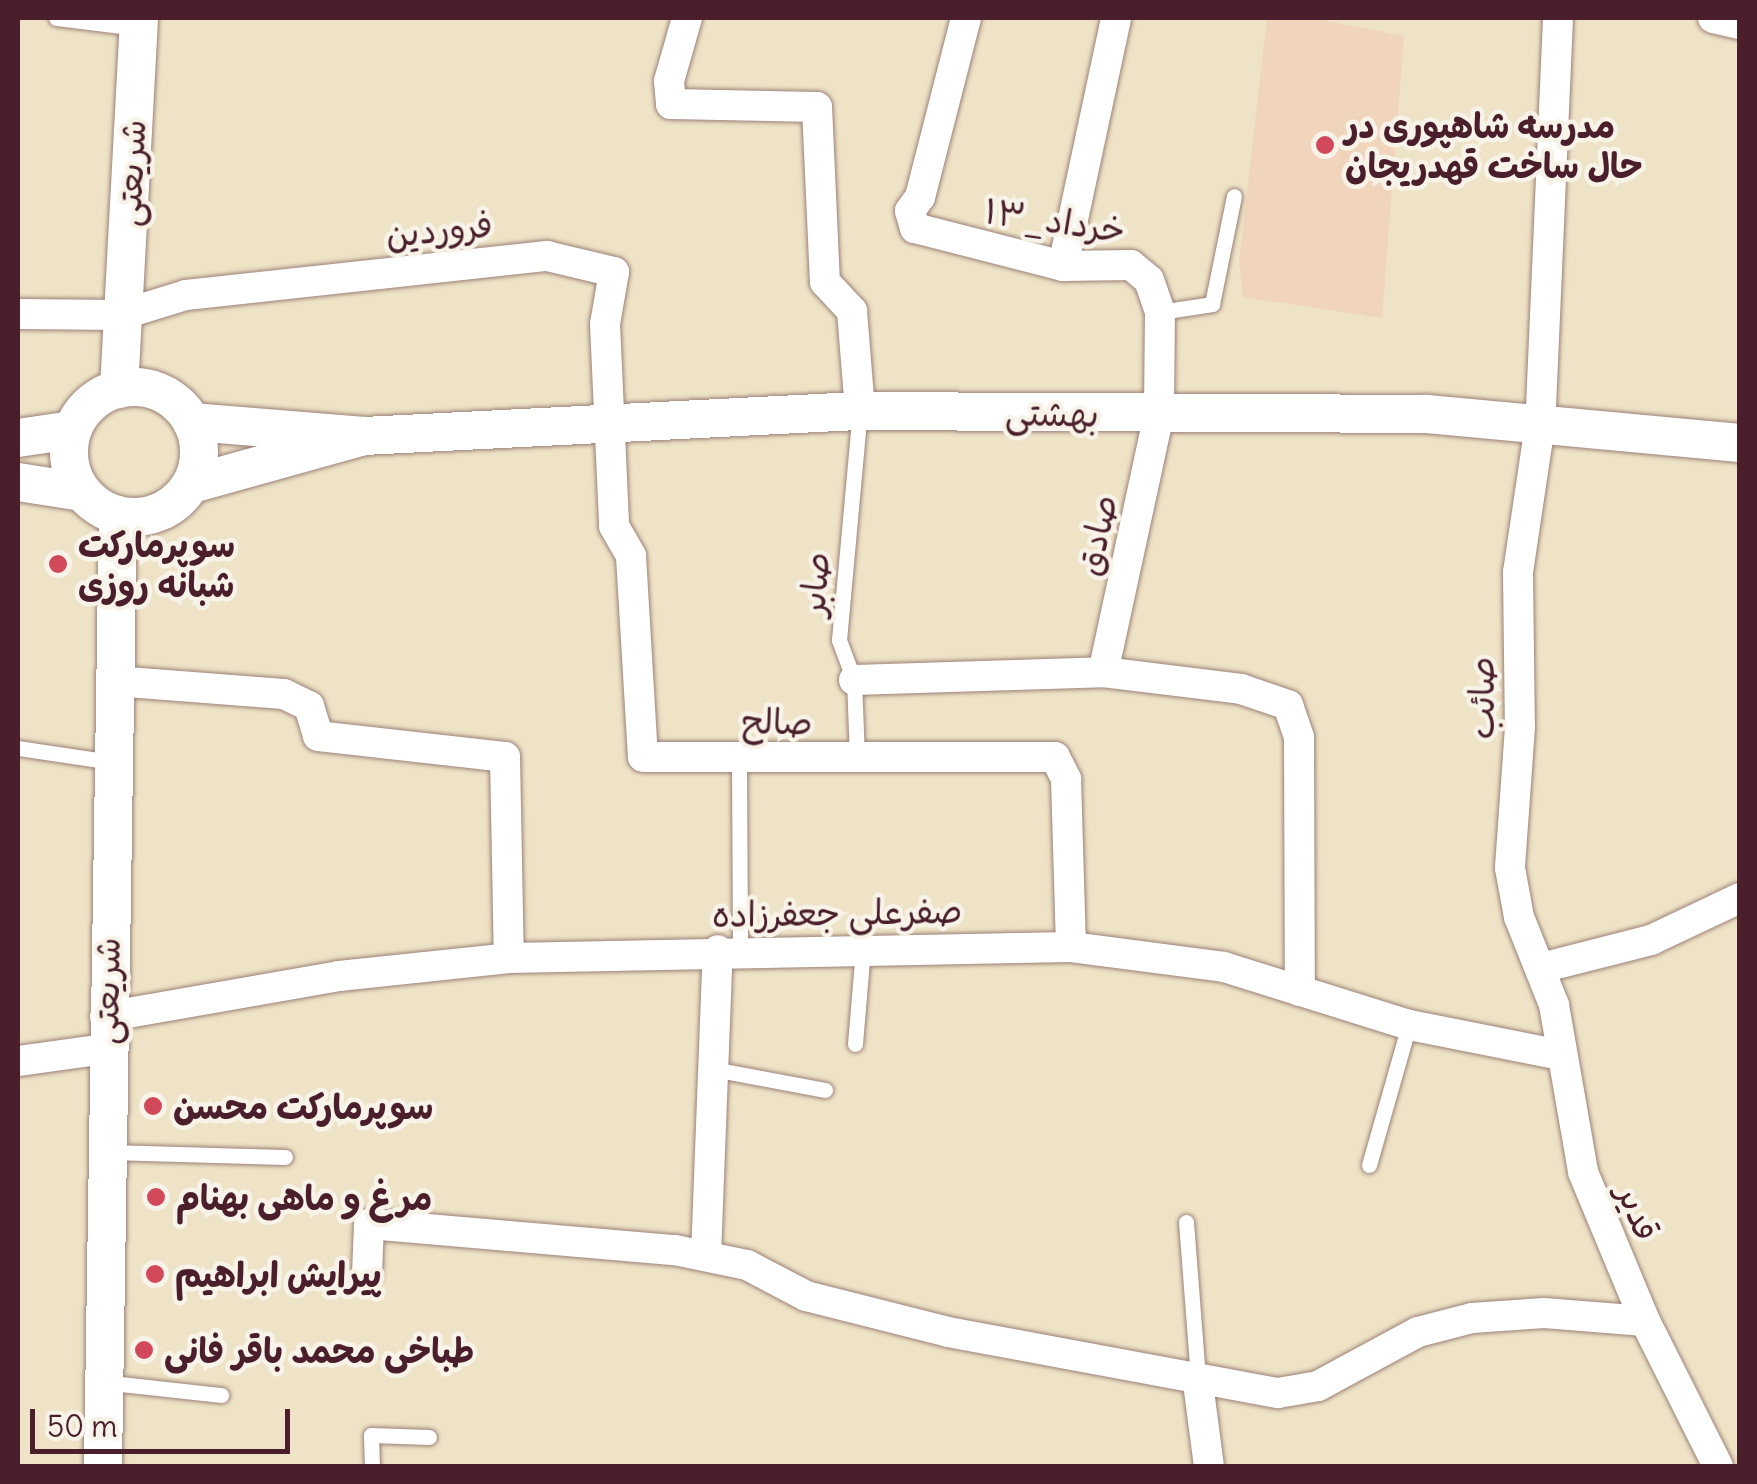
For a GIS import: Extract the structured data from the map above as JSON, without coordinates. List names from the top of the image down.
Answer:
{
  "streets": {
    "street": [
      "شریعتی",
      "۱۳_خرداد",
      "فروردین",
      "بهشتی",
      "صادق",
      "صائب",
      "صالح",
      "صفرعلی جعفرزاده",
      "قدیر"
    ],
    "lane": ["صابر"]
  },
  "crossings": [
    ["شریعتی", "فروردین"],
    ["شریعتی", "صفرعلی جعفرزاده"],
    ["۱۳_خرداد", "بهشتی"],
    ["۱۳_خرداد", "صادق"],
    ["فروردین", "بهشتی"],
    ["فروردین", "صالح"],
    ["بهشتی", "صادق"],
    ["بهشتی", "صابر"],
    ["بهشتی", "صائب"],
    ["بهشتی", "صالح"],
    ["صابر", "صالح"],
    ["صائب", "قدیر"],
    ["صالح", "صفرعلی جعفرزاده"],
    ["صفرعلی جعفرزاده", "قدیر"]
  ],
  "places": [
    "مدرسه شاهپوری در حال ساخت قهدریجان",
    "سوپرمارکت شبانه روزی",
    "سوپرمارکت محسن",
    "مرغ و ماهی بهنام",
    "پیرایش ابراهیم",
    "طباخی محمد باقر فانی"
  ],
  "scale_bar": "50 m"
}
